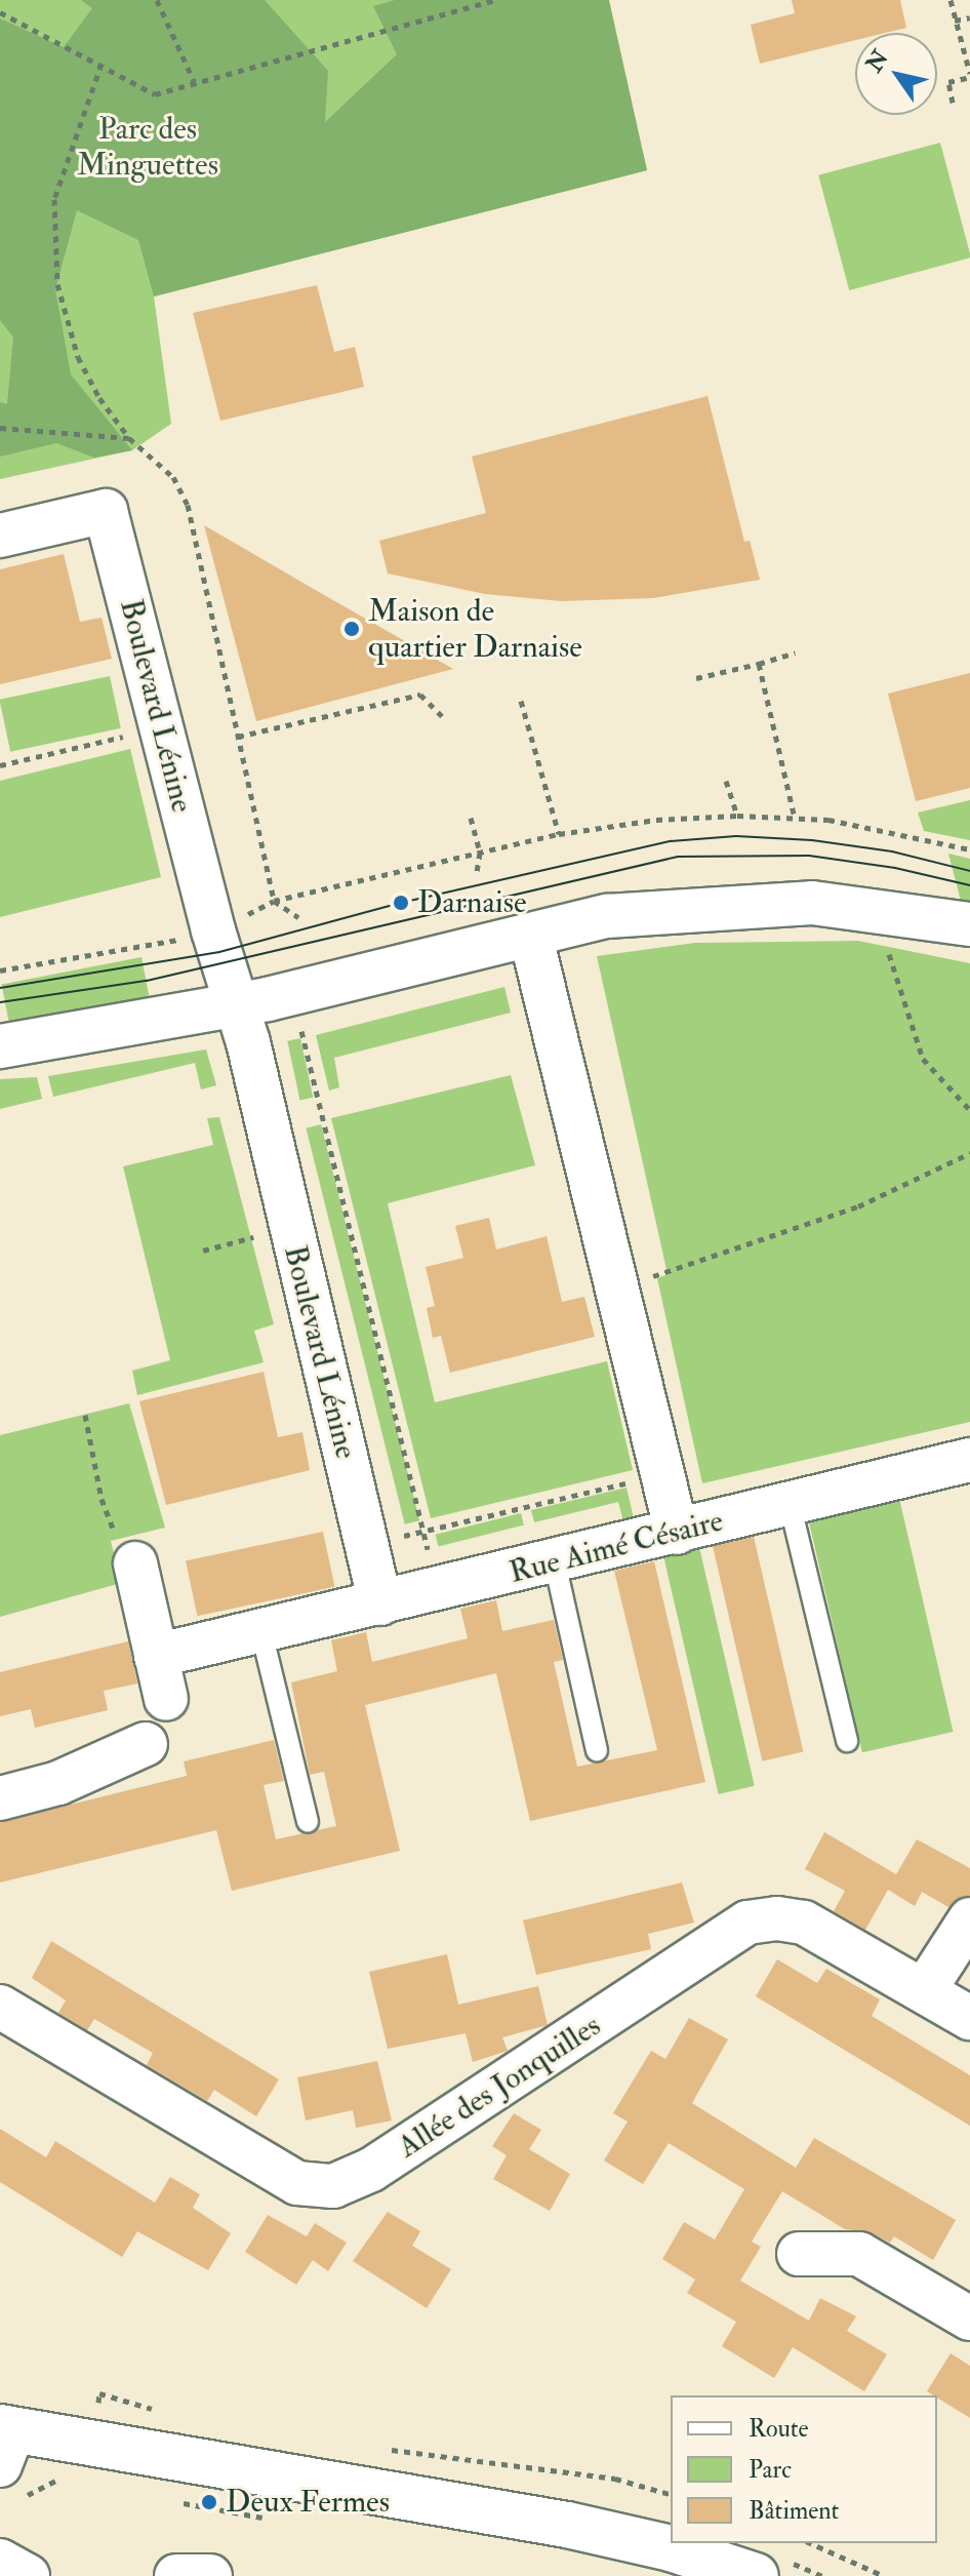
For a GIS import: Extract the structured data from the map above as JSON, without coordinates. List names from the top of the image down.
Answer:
{
  "streets": {
    "street": ["Boulevard Lénine", "Rue Aimé Césaire", "Allée des Jonquilles"]
  },
  "crossings": [
    ["Boulevard Lénine", "Rue Aimé Césaire"]
  ],
  "parks": ["Parc des Minguettes"],
  "places": ["Maison de quartier Darnaise", "Darnaise", "Deux Fermes"],
  "legend": ["Route", "Parc", "Bâtiment"],
  "north": "top left"
}
